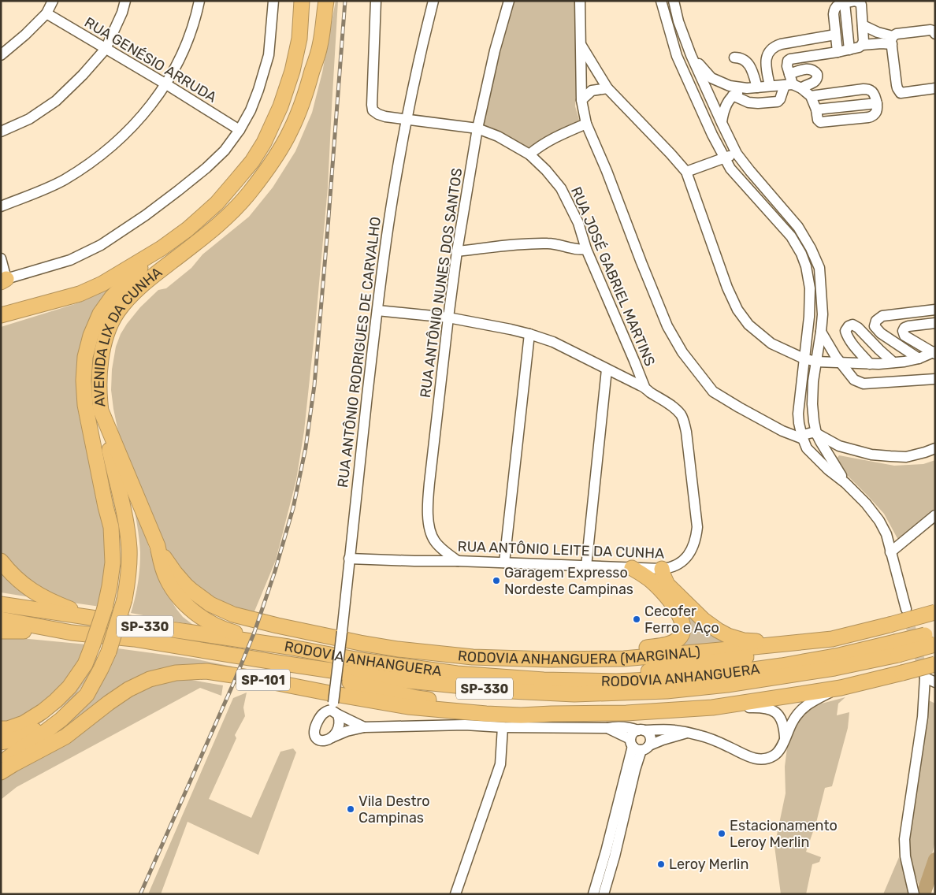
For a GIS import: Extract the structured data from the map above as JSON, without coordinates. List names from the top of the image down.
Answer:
{
  "streets": {
    "highway": [
      "AVENIDA LIX DA CUNHA",
      "SP-330",
      "RODOVIA ANHANGUERA (MARGINAL)",
      "RODOVIA ANHANGUERA",
      "SP-101"
    ],
    "street": [
      "RUA GENÉSIO ARRUDA",
      "RUA JOSÉ GABRIEL MARTINS",
      "RUA ANTÔNIO NUNES DOS SANTOS",
      "RUA ANTÔNIO RODRIGUES DE CARVALHO",
      "RUA ANTÔNIO LEITE DA CUNHA"
    ]
  },
  "crossings": [
    ["RUA JOSÉ GABRIEL MARTINS", "RUA ANTÔNIO NUNES DOS SANTOS"],
    ["RUA JOSÉ GABRIEL MARTINS", "RUA ANTÔNIO RODRIGUES DE CARVALHO"],
    ["RUA JOSÉ GABRIEL MARTINS", "RUA ANTÔNIO LEITE DA CUNHA"],
    ["RUA ANTÔNIO NUNES DOS SANTOS", "RUA ANTÔNIO LEITE DA CUNHA"],
    ["AVENIDA LIX DA CUNHA", "RODOVIA ANHANGUERA (MARGINAL)"],
    ["AVENIDA LIX DA CUNHA", "RODOVIA ANHANGUERA"],
    ["RUA ANTÔNIO RODRIGUES DE CARVALHO", "RUA ANTÔNIO LEITE DA CUNHA"]
  ],
  "places": [
    "Garagem Expresso Nordeste Campinas",
    "Cecofer Ferro e Aço",
    "Vila Destro Campinas",
    "Estacionamento Leroy Merlin",
    "Leroy Merlin"
  ]
}
